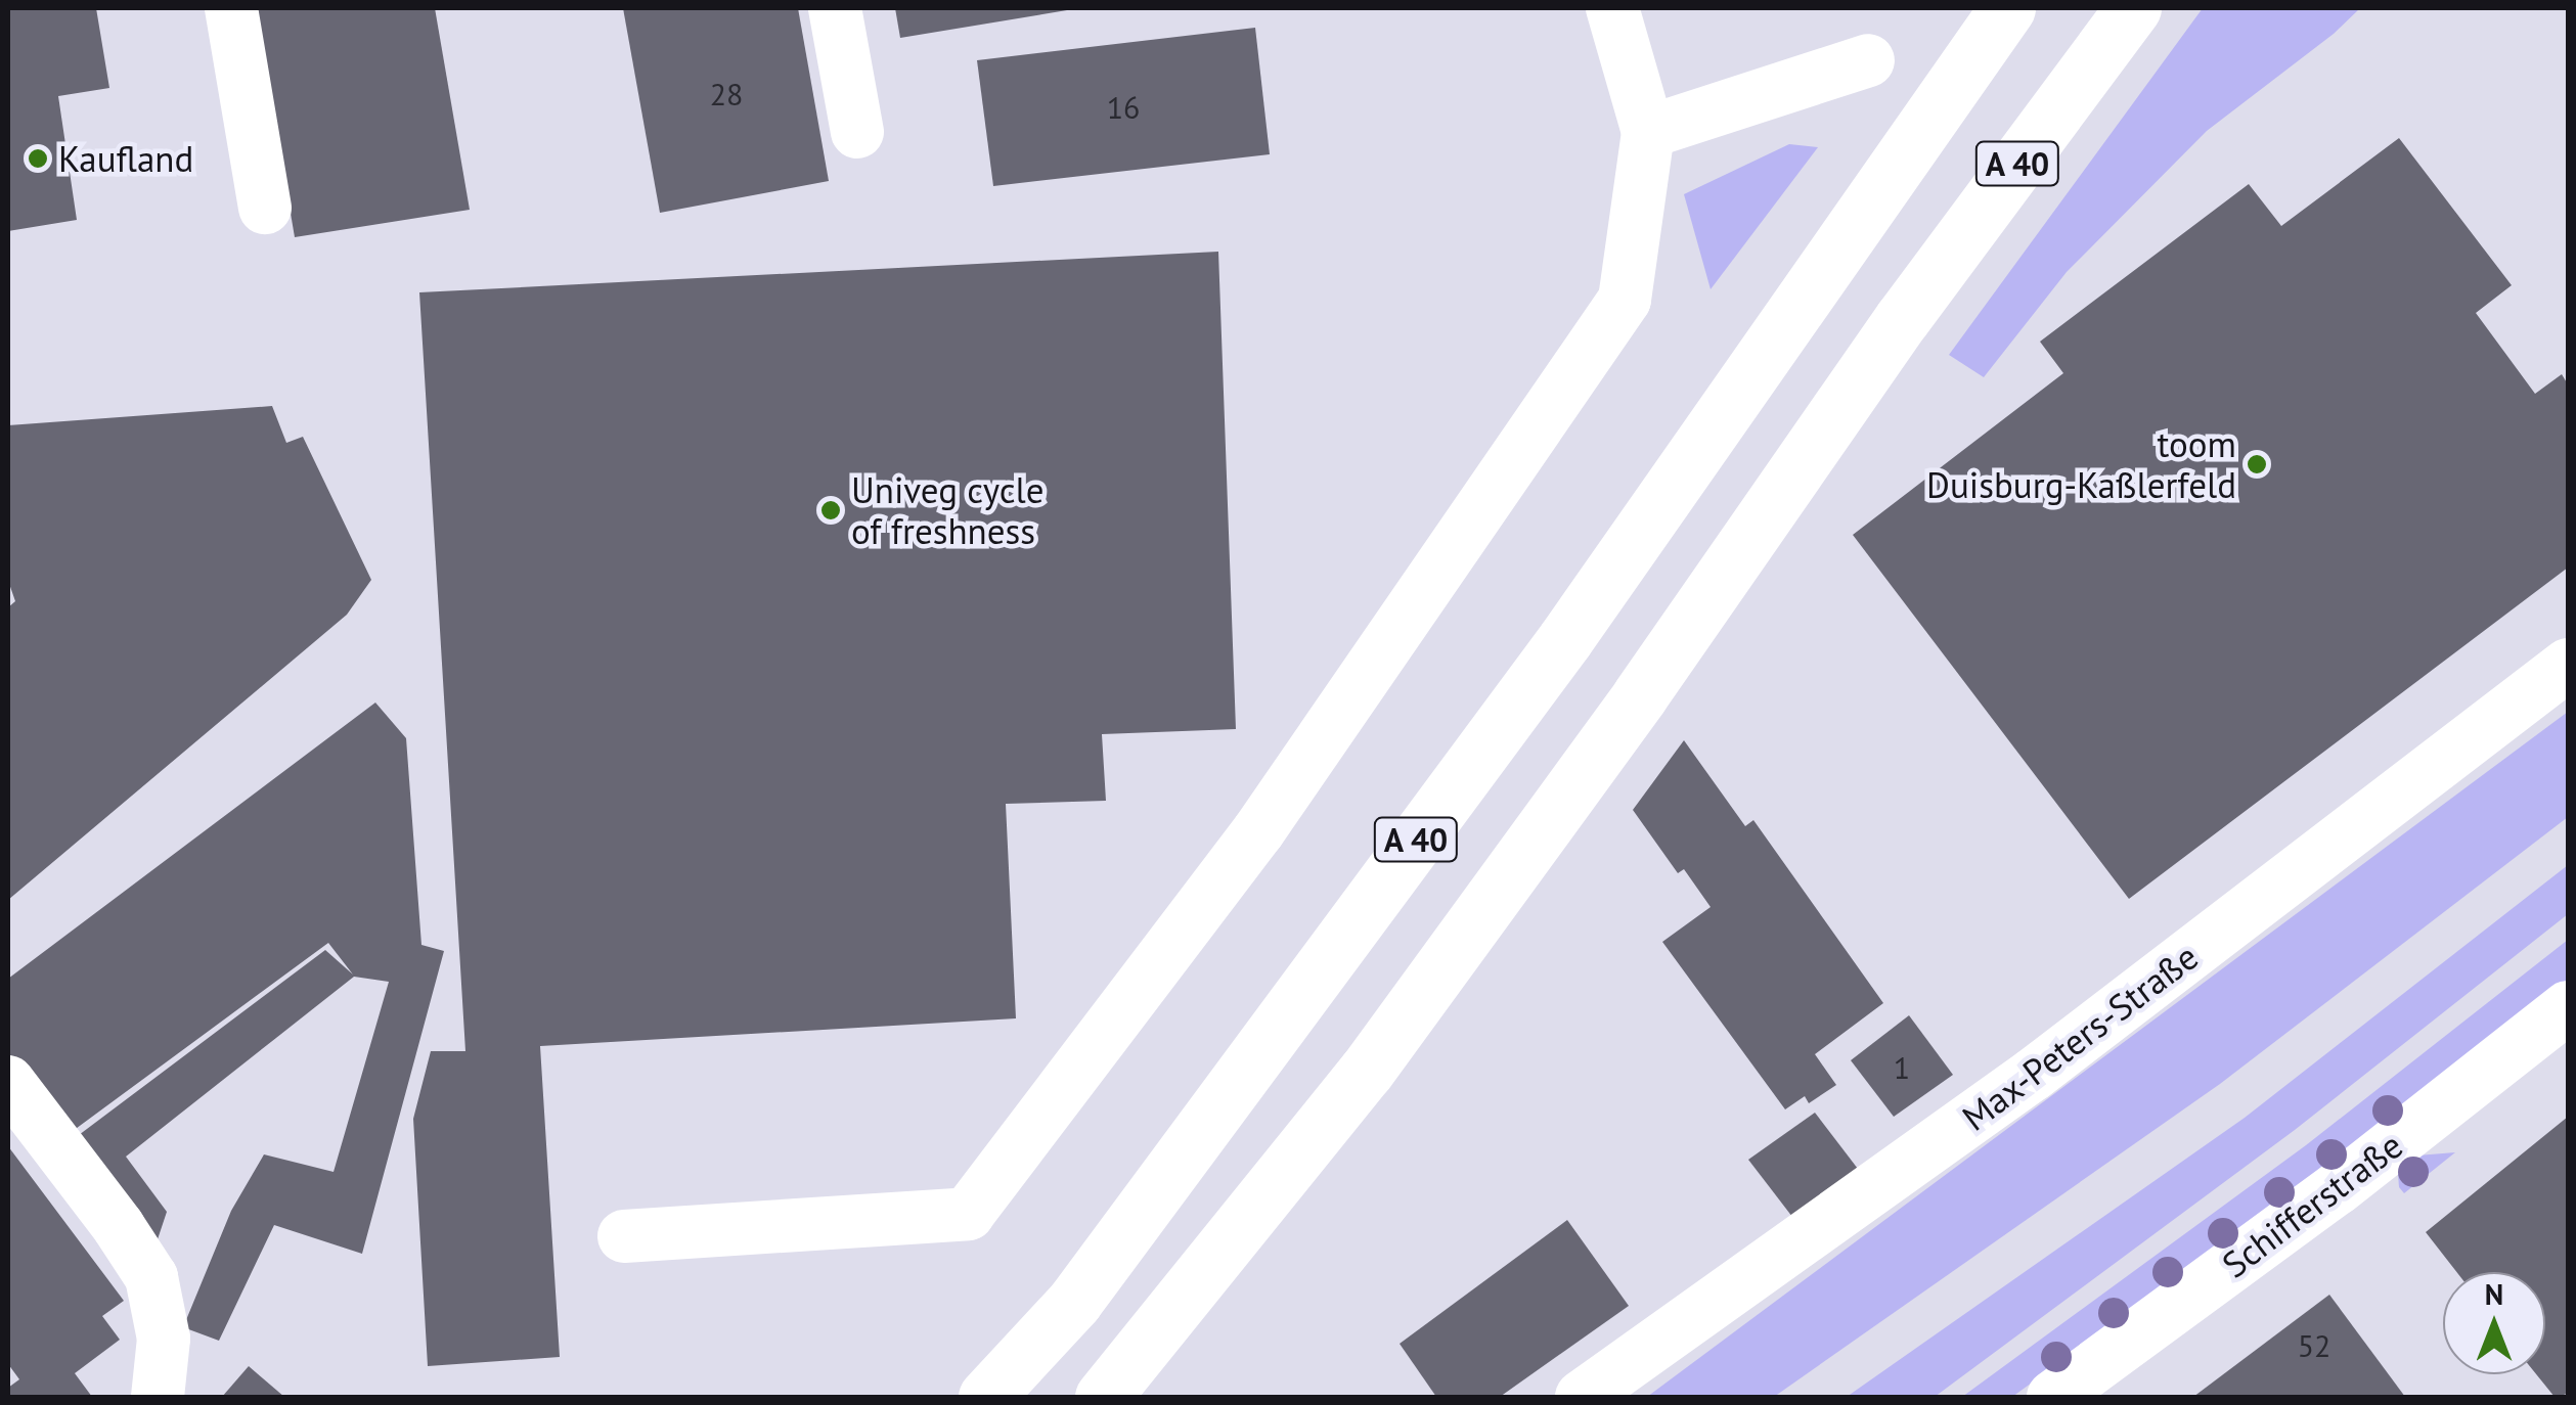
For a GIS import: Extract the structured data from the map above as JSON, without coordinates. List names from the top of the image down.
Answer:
{
  "streets": {
    "highway": ["A 40"],
    "street": ["Max-Peters-Straße", "Schifferstraße"]
  },
  "places": ["Kaufland", "toom Duisburg-Kaßlerfeld", "Univeg cycle of freshness"],
  "house_numbers": [
    "28",
    "16",
    "1",
    "52"
  ],
  "north": "top"
}
